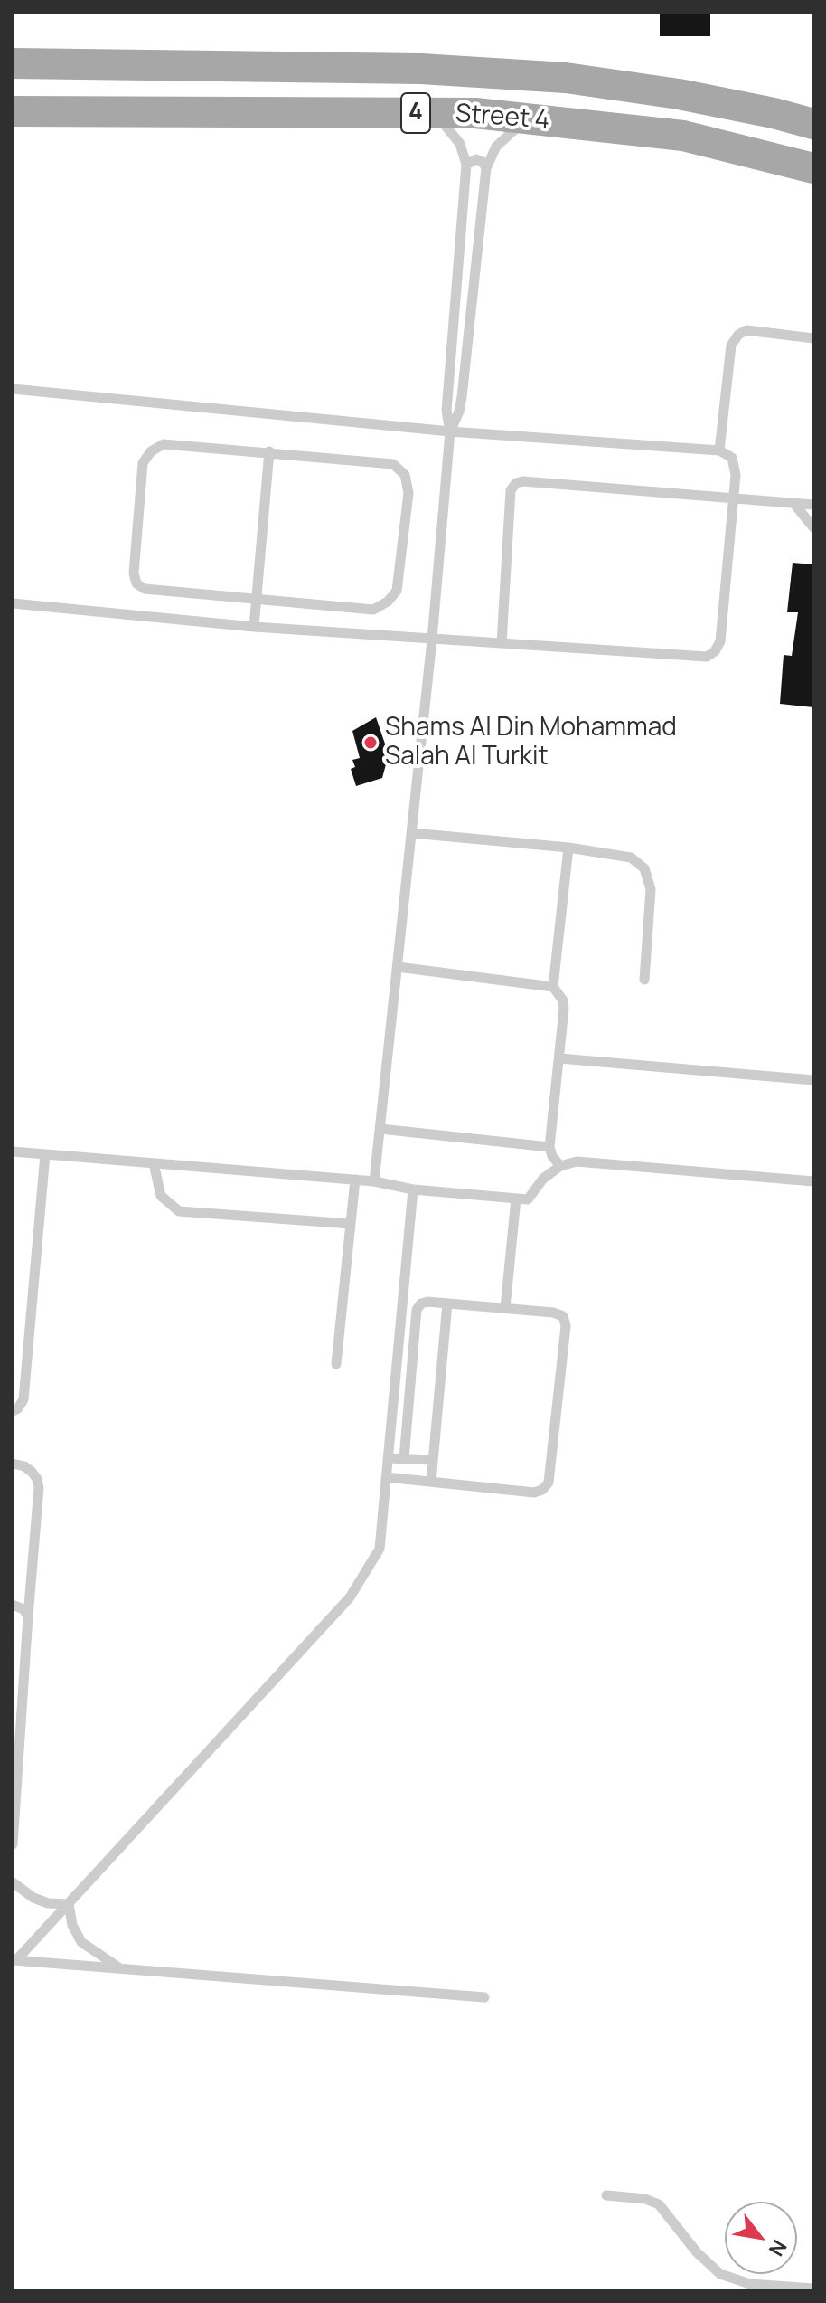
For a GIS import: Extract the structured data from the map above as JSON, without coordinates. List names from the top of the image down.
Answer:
{
  "streets": {
    "main road": ["4", "Street 4"]
  },
  "places": ["Shams Al Din Mohammad Salah Al Turkit"],
  "north": "bottom right"
}
